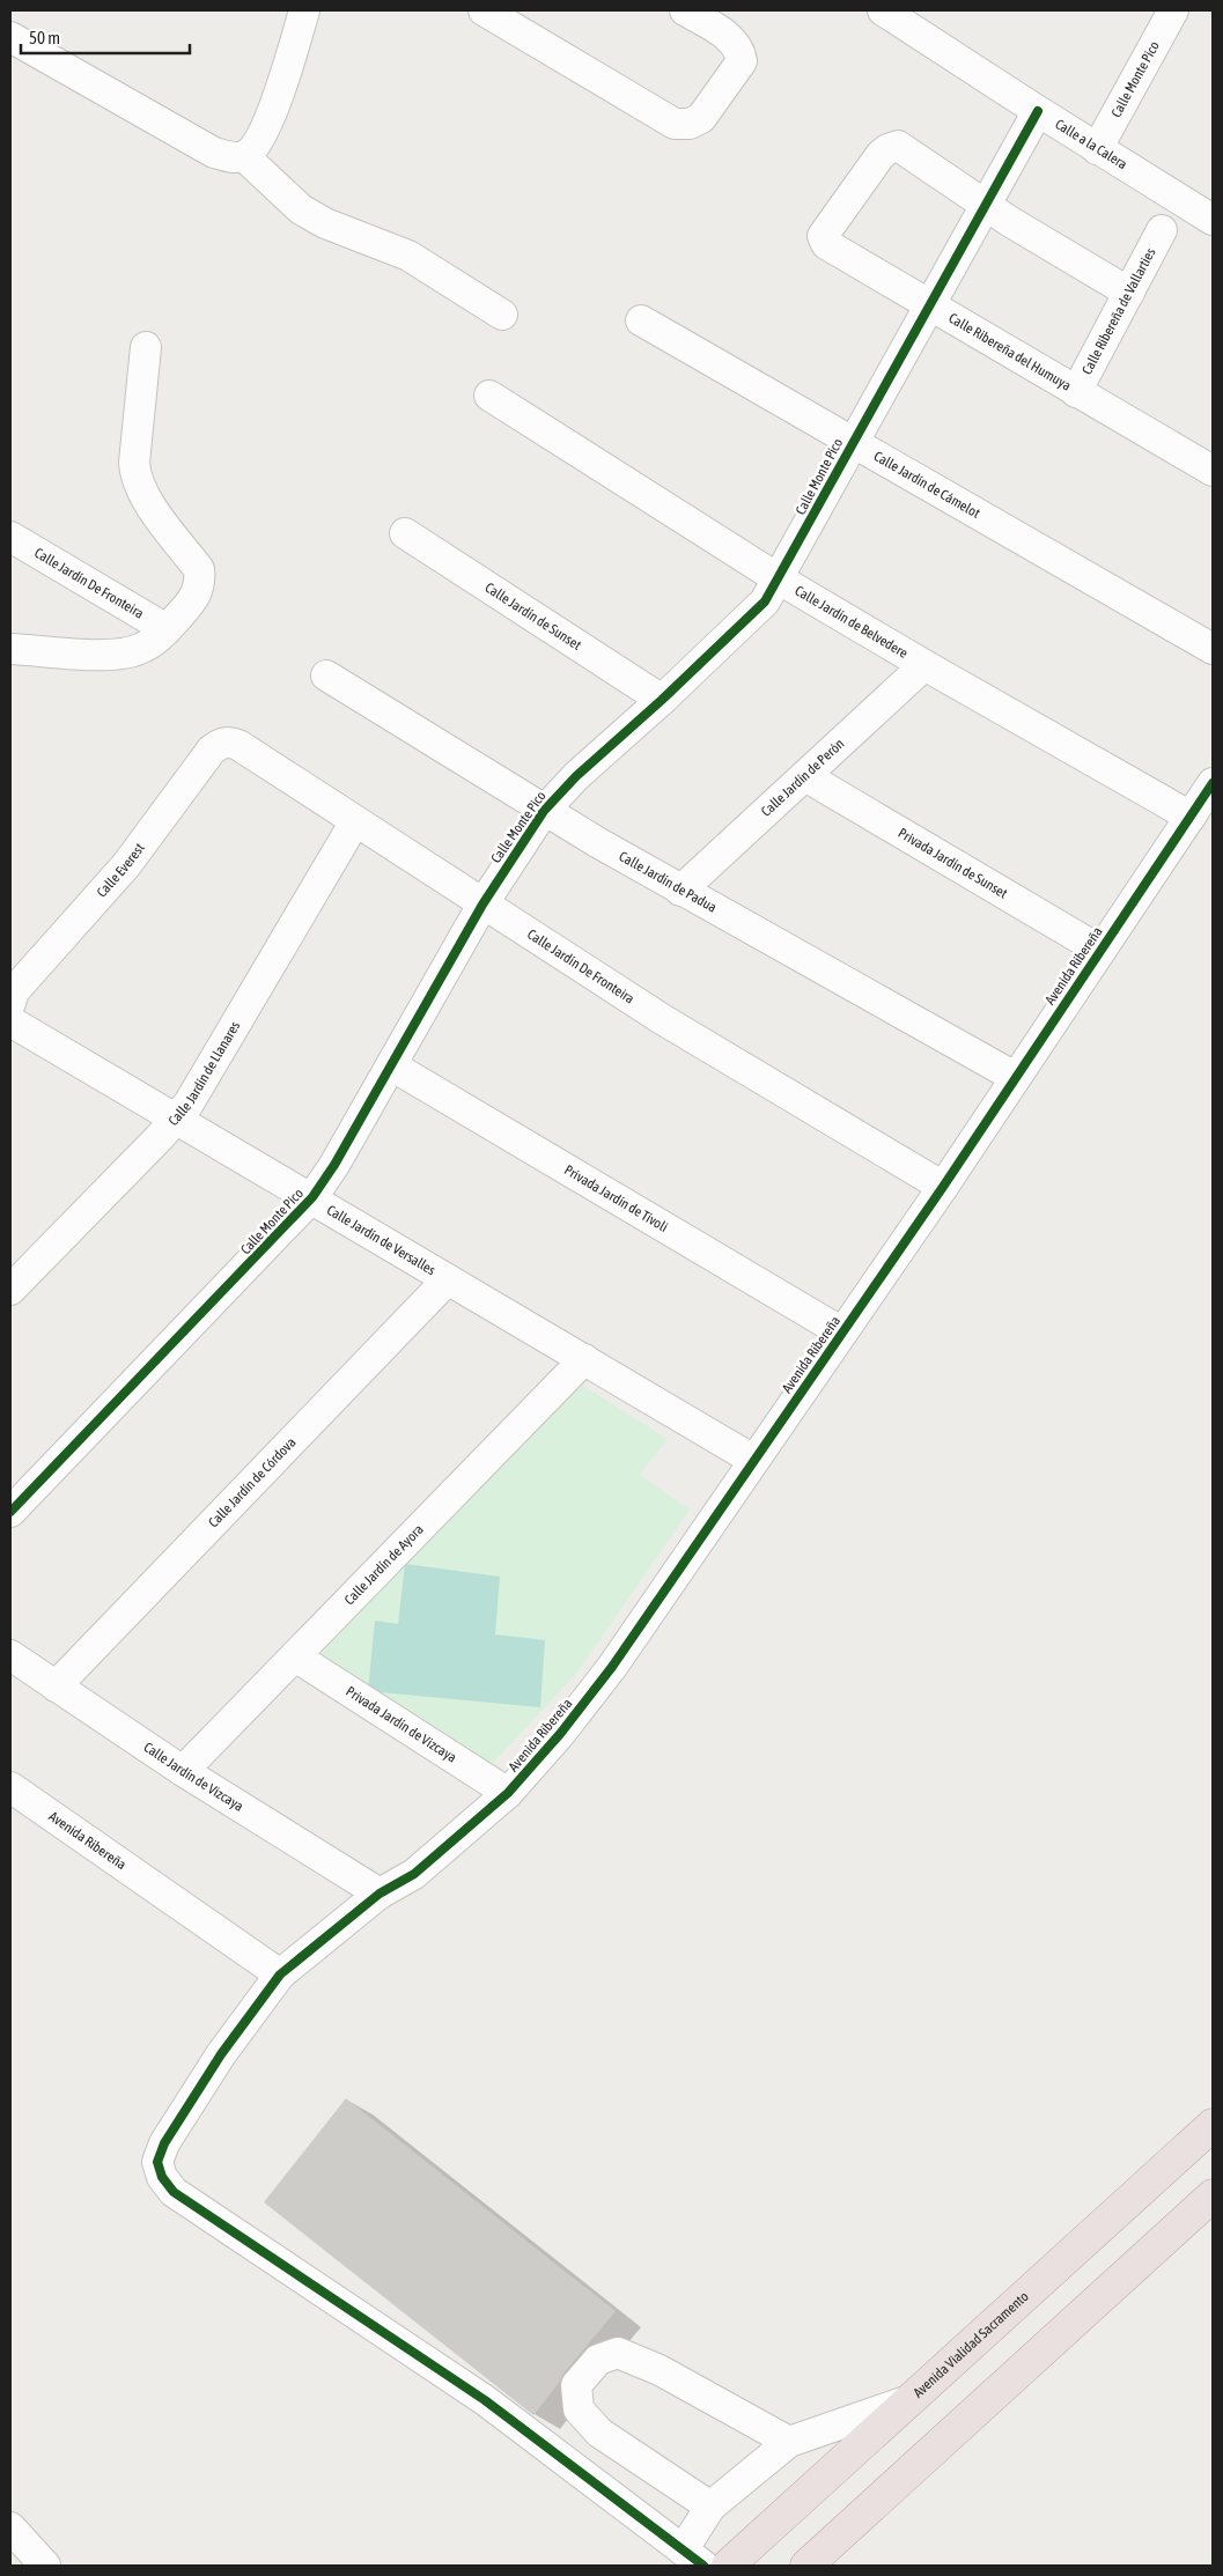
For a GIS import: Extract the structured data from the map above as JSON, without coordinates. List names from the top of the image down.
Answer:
{
  "streets": {
    "highway": ["Avenida Vialidad Sacramento"],
    "street": [
      "Calle Monte Pico",
      "Calle a la Calera",
      "Calle Ribereña de Vallarties",
      "Calle Ribereña del Humuya",
      "Calle Jardín de Cámelot",
      "Calle Jardín De Fronteira",
      "Calle Jardín de Sunset",
      "Calle Jardín de Belvedere",
      "Calle Jardín de Perón",
      "Privada Jardín de Sunset",
      "Calle Everest",
      "Calle Jardín de Padua",
      "Avenida Ribereña",
      "Calle Jardín de Llanares",
      "Privada Jardín de Tívoli",
      "Calle Jardín de Versalles",
      "Calle Jardín de Córdova",
      "Calle Jardín de Ayora",
      "Privada Jardín de Vizcaya",
      "Calle Jardín de Vizcaya"
    ]
  },
  "crossings": [
    ["Calle Monte Pico", "Calle a la Calera"],
    ["Calle Monte Pico", "Calle Ribereña del Humuya"],
    ["Calle Monte Pico", "Calle Jardín de Cámelot"],
    ["Calle Monte Pico", "Calle Jardín De Fronteira"],
    ["Calle Monte Pico", "Calle Jardín de Sunset"],
    ["Calle Monte Pico", "Calle Jardín de Belvedere"],
    ["Calle Monte Pico", "Calle Jardín de Padua"],
    ["Calle Monte Pico", "Privada Jardín de Tívoli"],
    ["Calle Monte Pico", "Calle Jardín de Versalles"],
    ["Calle Ribereña de Vallarties", "Calle Ribereña del Humuya"],
    ["Calle Jardín De Fronteira", "Calle Everest"],
    ["Calle Jardín De Fronteira", "Avenida Ribereña"],
    ["Calle Jardín De Fronteira", "Calle Jardín de Llanares"],
    ["Calle Jardín de Belvedere", "Calle Jardín de Perón"],
    ["Calle Jardín de Belvedere", "Avenida Ribereña"],
    ["Calle Jardín de Perón", "Privada Jardín de Sunset"],
    ["Calle Jardín de Perón", "Calle Jardín de Padua"],
    ["Privada Jardín de Sunset", "Avenida Ribereña"],
    ["Calle Everest", "Calle Jardín de Versalles"],
    ["Calle Jardín de Padua", "Avenida Ribereña"],
    ["Avenida Ribereña", "Privada Jardín de Tívoli"],
    ["Avenida Ribereña", "Calle Jardín de Versalles"],
    ["Avenida Ribereña", "Privada Jardín de Vizcaya"],
    ["Avenida Ribereña", "Calle Jardín de Vizcaya"],
    ["Calle Jardín de Llanares", "Calle Jardín de Versalles"],
    ["Calle Jardín de Versalles", "Calle Jardín de Córdova"],
    ["Calle Jardín de Versalles", "Calle Jardín de Ayora"],
    ["Calle Jardín de Córdova", "Calle Jardín de Vizcaya"],
    ["Calle Jardín de Ayora", "Privada Jardín de Vizcaya"],
    ["Calle Jardín de Ayora", "Calle Jardín de Vizcaya"]
  ],
  "scale_bar": "50 m"
}
